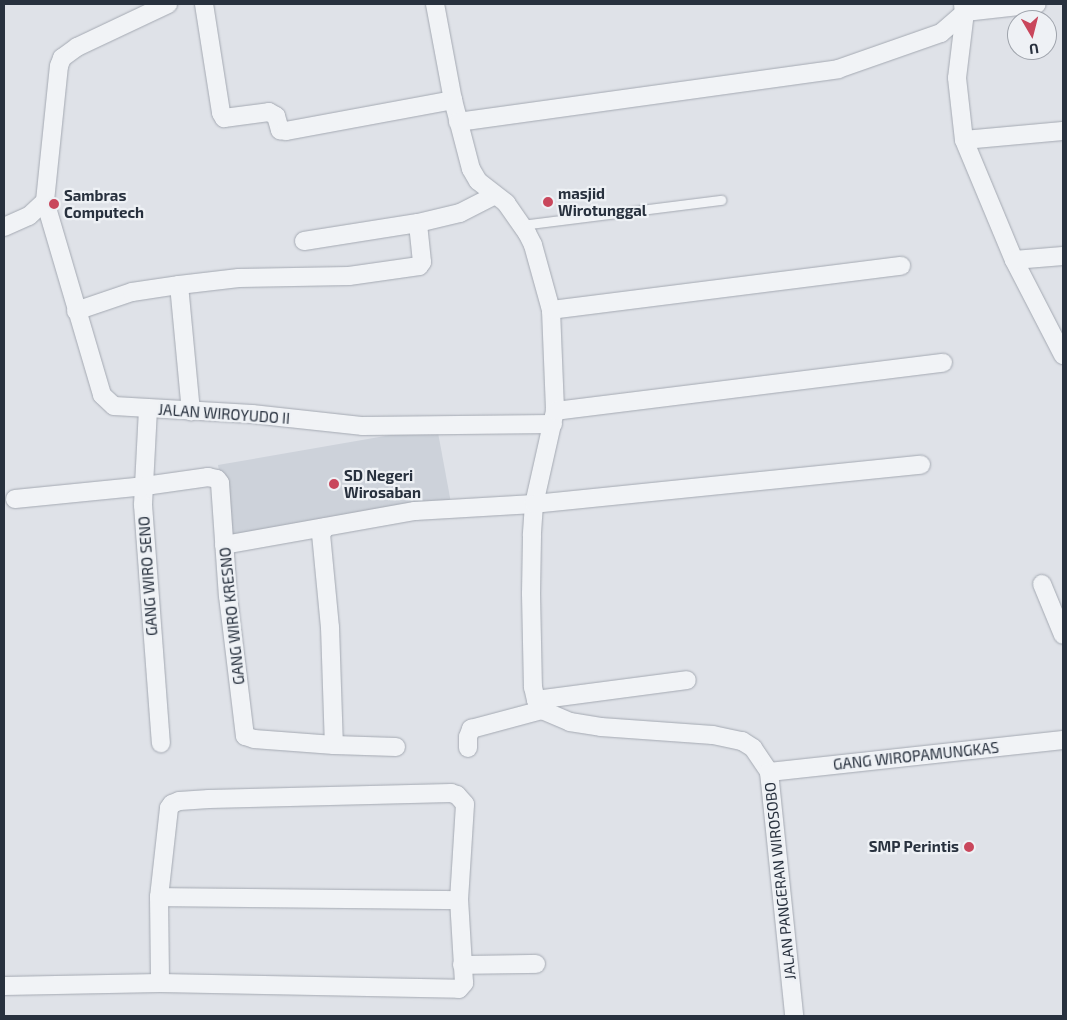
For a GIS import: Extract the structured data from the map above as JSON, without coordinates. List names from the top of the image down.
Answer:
{
  "streets": {
    "street": [
      "JALAN WIROYUDO II",
      "GANG WIRO SENO",
      "GANG WIRO KRESNO",
      "GANG WIROPAMUNGKAS",
      "JALAN PANGERAN WIROSOBO"
    ]
  },
  "crossings": [
    ["JALAN WIROYUDO II", "GANG WIRO SENO"],
    ["GANG WIRO SENO", "GANG WIRO KRESNO"],
    ["GANG WIROPAMUNGKAS", "JALAN PANGERAN WIROSOBO"]
  ],
  "places": [
    "masjid Wirotunggal",
    "Sambras Computech",
    "SD Negeri Wirosaban",
    "SMP Perintis"
  ],
  "north": "bottom"
}
